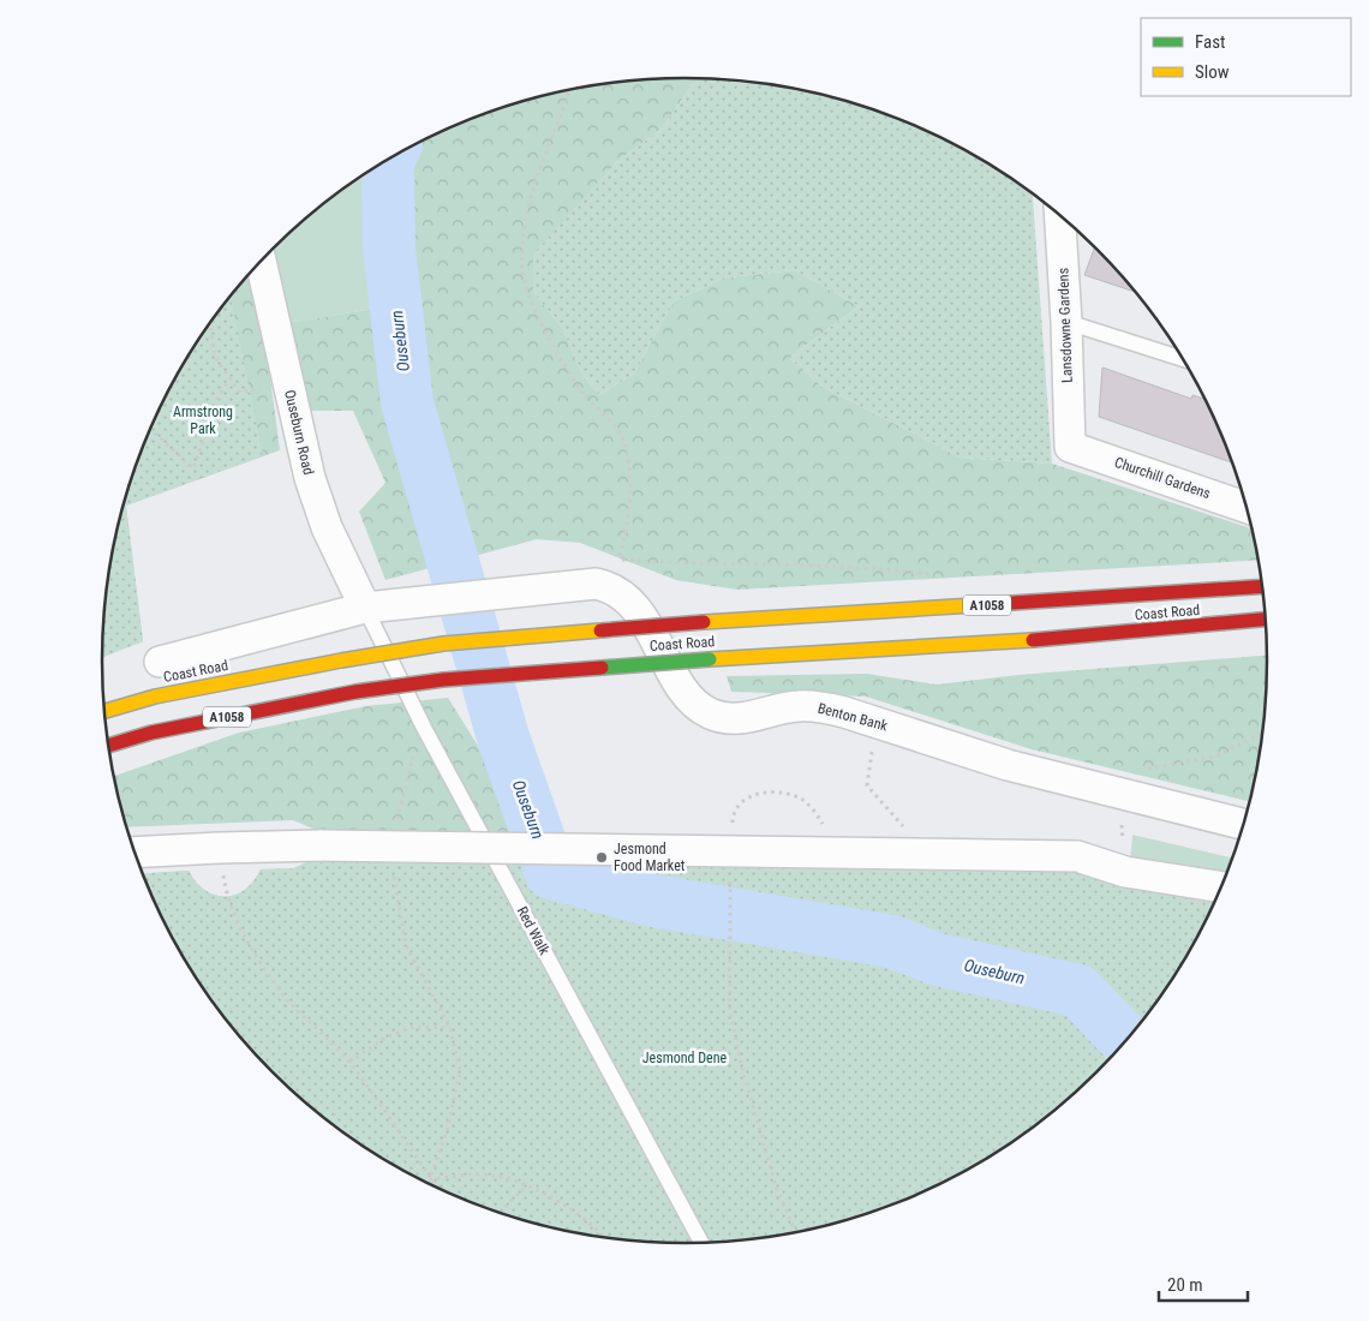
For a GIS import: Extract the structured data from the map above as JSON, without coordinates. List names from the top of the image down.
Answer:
{
  "streets": {
    "highway": ["A1058", "Coast Road"],
    "street": [
      "Lansdowne Gardens",
      "Ouseburn Road",
      "Churchill Gardens",
      "Benton Bank"
    ],
    "lane": ["Red Walk"]
  },
  "crossings": [
    ["Lansdowne Gardens", "Churchill Gardens"],
    ["Ouseburn Road", "Benton Bank"],
    ["Ouseburn Road", "Red Walk"],
    ["Benton Bank", "Red Walk"]
  ],
  "water": ["Ouseburn"],
  "parks": ["Armstrong Park", "Jesmond Dene"],
  "places": ["Jesmond Food Market"],
  "legend": ["Fast", "Slow"],
  "scale_bar": "20 m"
}
